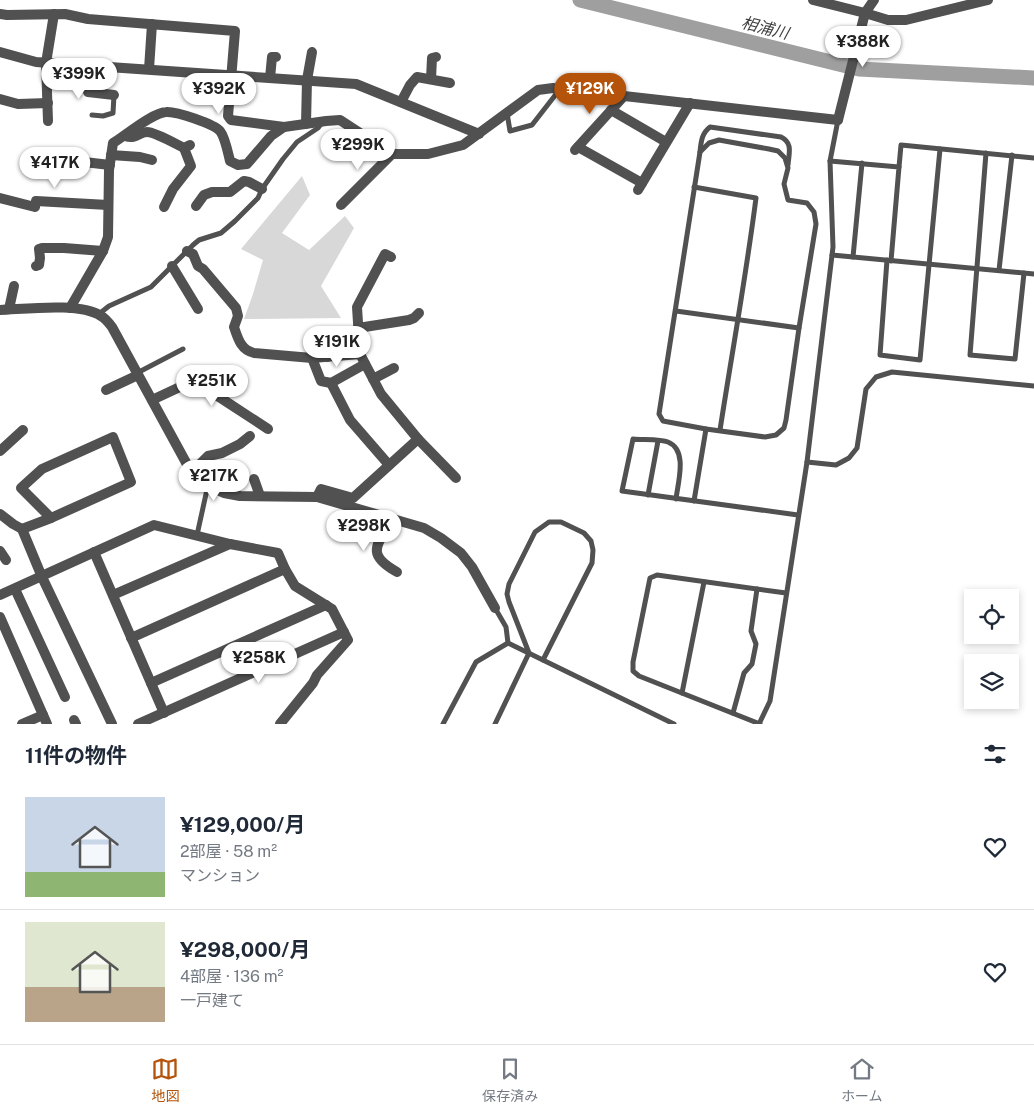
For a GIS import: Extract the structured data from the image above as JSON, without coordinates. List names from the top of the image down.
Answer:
{
  "water": ["相浦川"],
  "page": {
    "price": [
      "¥388K",
      "¥399K",
      "¥392K",
      "¥129K",
      "¥299K",
      "¥417K",
      "¥191K",
      "¥251K",
      "¥217K",
      "¥298K",
      "¥258K"
    ],
    "heading": "11件の物件",
    "list": [
      {
        "name": "¥129,000/月",
        "note": "2部屋 · 58 m² · マンション"
      },
      {
        "name": "¥298,000/月",
        "note": "4部屋 · 136 m² · 一戸建て"
      }
    ],
    "tabs": ["地図", "保存済み", "ホーム"]
  }
}
